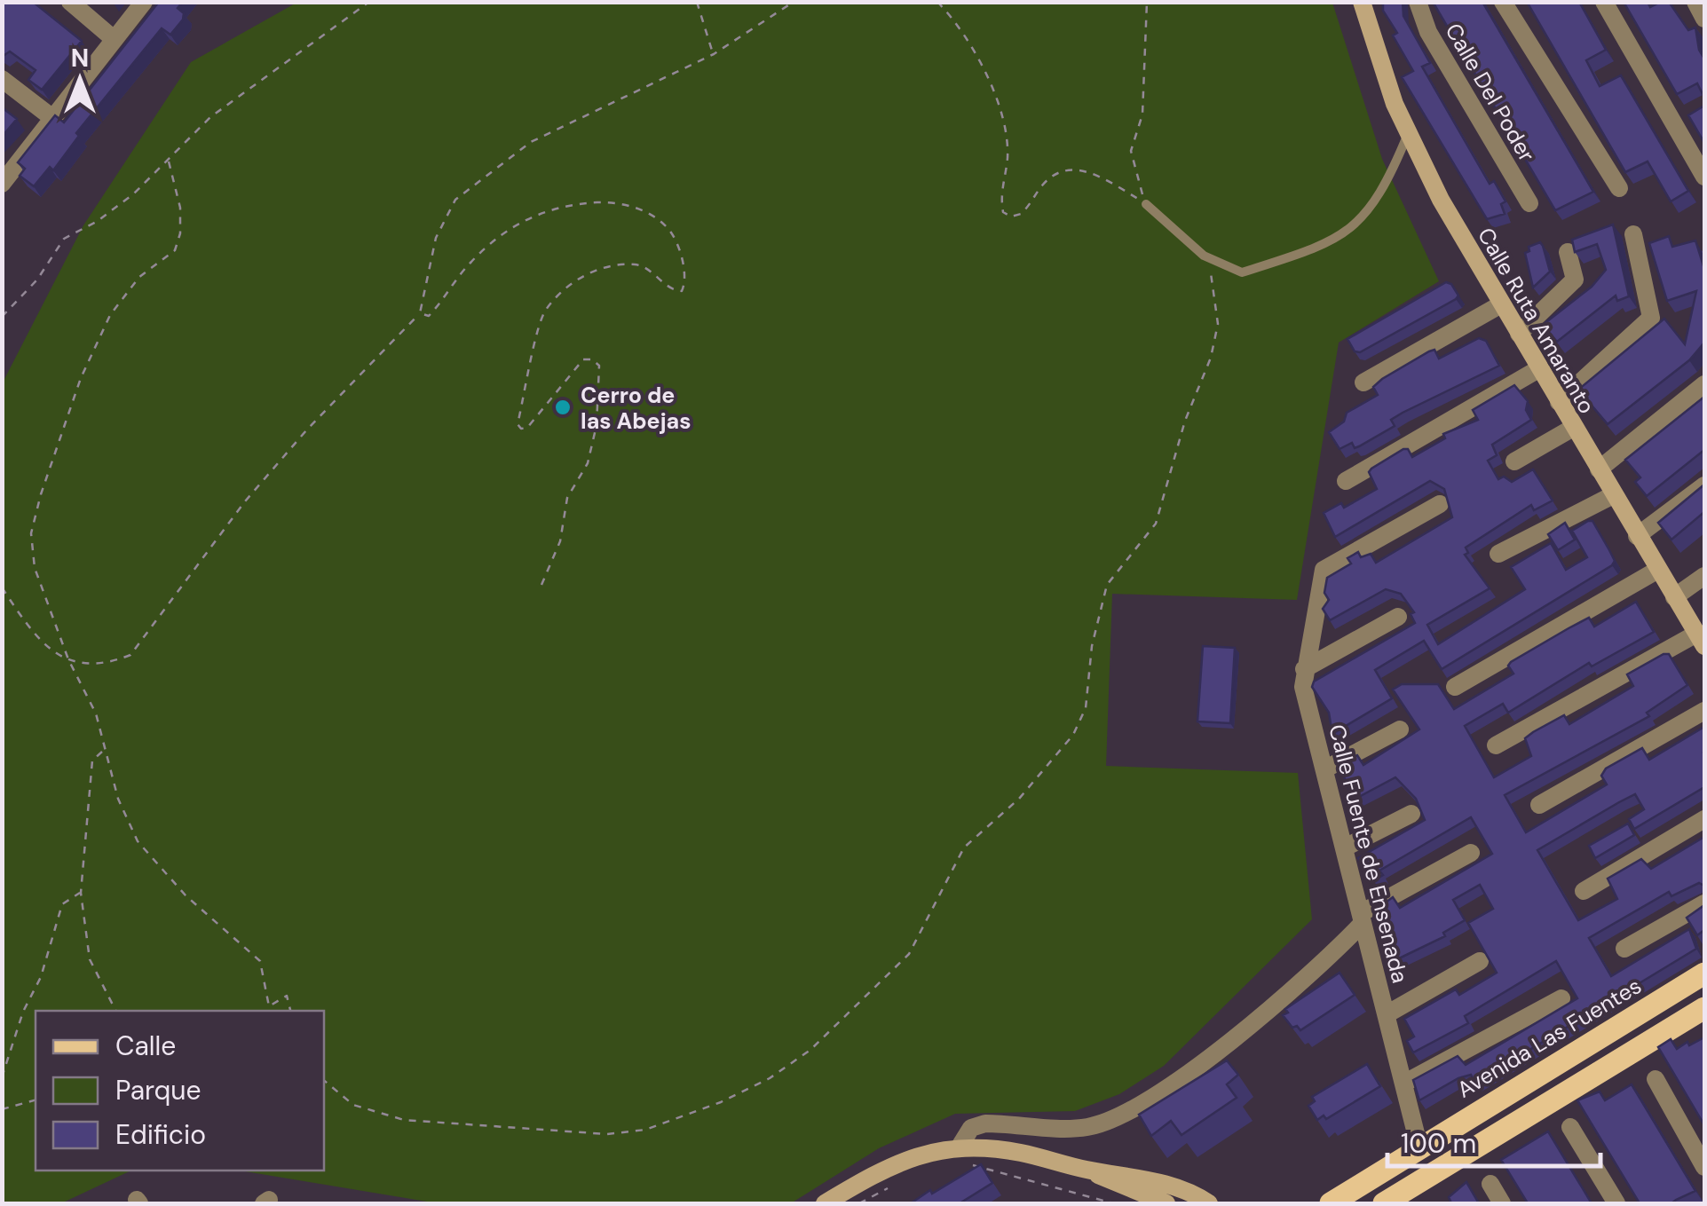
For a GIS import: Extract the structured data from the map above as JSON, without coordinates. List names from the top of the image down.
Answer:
{
  "streets": {
    "main road": ["Calle Ruta Amaranto", "Avenida Las Fuentes"],
    "street": ["Calle Del Poder", "Calle Fuente de Ensenada"]
  },
  "crossings": [
    ["Calle Fuente de Ensenada", "Avenida Las Fuentes"]
  ],
  "places": ["Cerro de las Abejas"],
  "legend": ["Calle", "Parque", "Edificio"],
  "scale_bar": "100 m",
  "north": "top"
}
